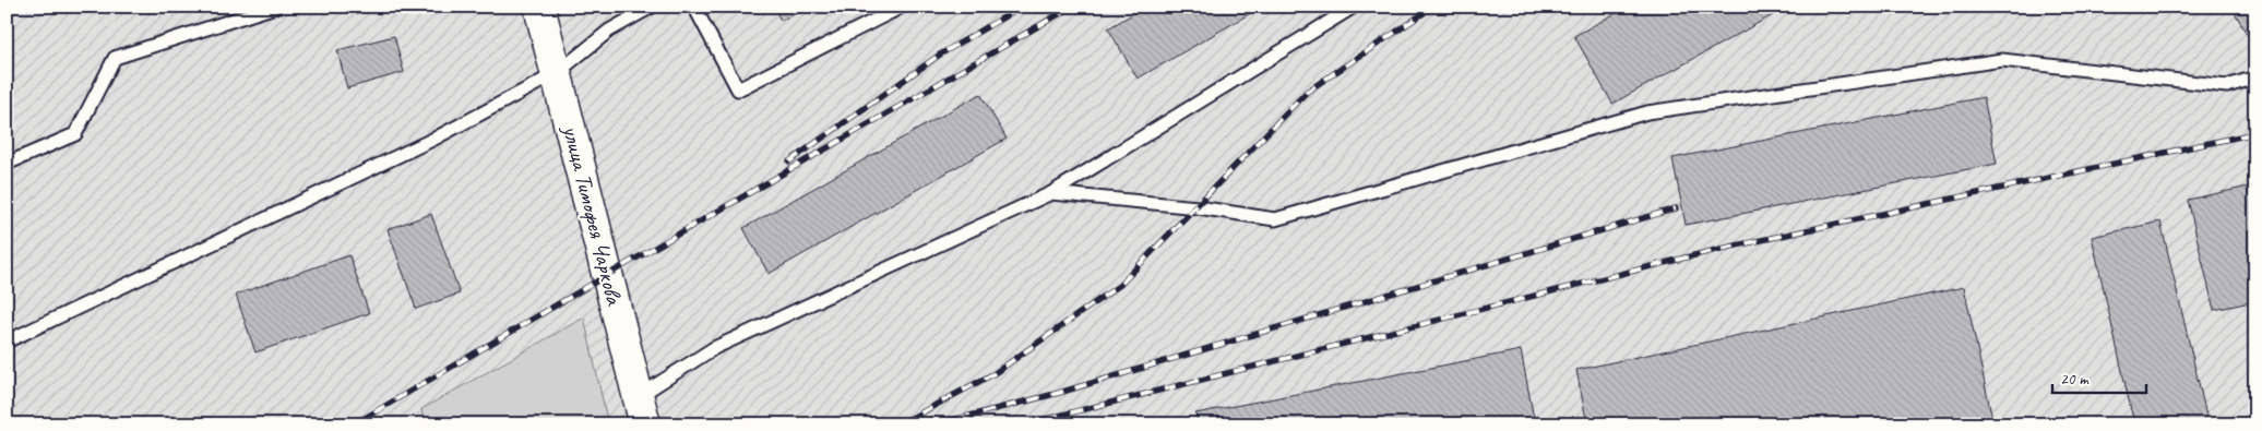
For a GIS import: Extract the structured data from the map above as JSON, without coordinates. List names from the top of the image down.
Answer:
{
  "streets": {
    "main road": ["улица Тимофея Чаркова"]
  },
  "scale_bar": "20 m"
}
